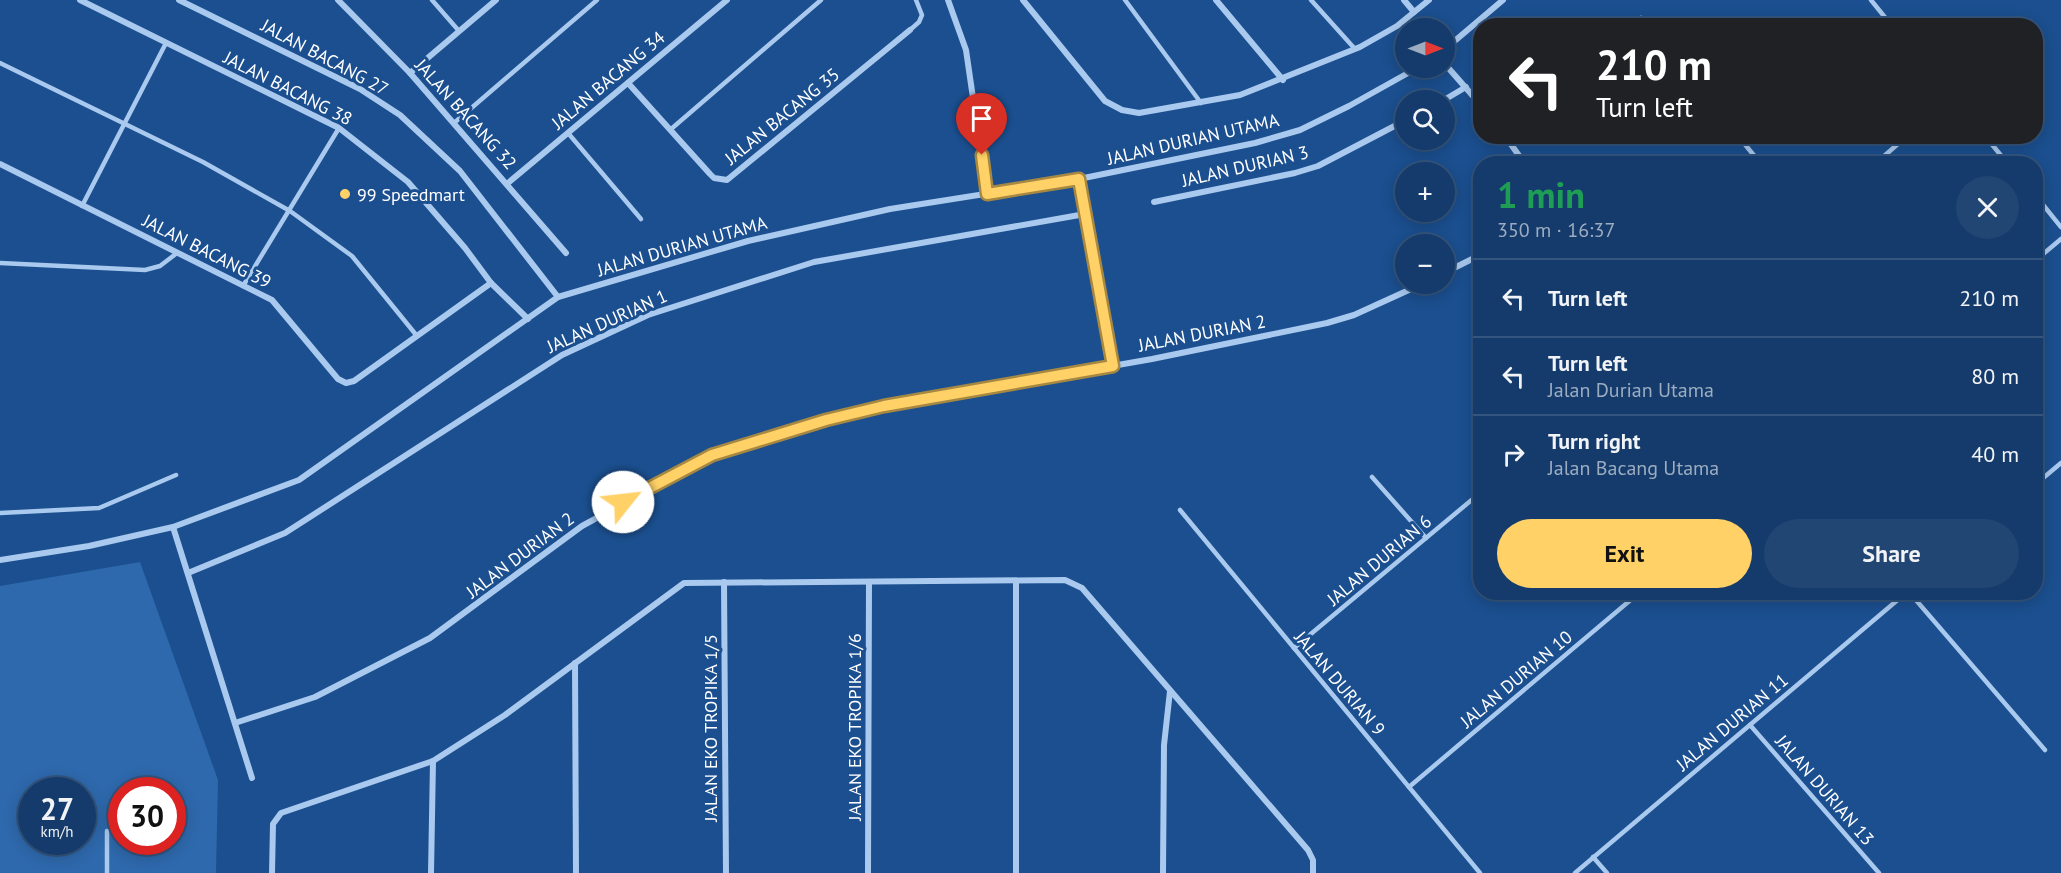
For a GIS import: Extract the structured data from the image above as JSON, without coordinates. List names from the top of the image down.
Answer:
{
  "streets": {
    "street": [
      "JALAN BACANG 27",
      "JALAN BACANG 34",
      "JALAN BACANG 38",
      "JALAN BACANG 32",
      "JALAN BACANG 35",
      "JALAN DURIAN UTAMA",
      "JALAN DURIAN 3",
      "JALAN BACANG 39",
      "JALAN DURIAN 1",
      "JALAN DURIAN 2",
      "JALAN EKO TROPIKA 1/6",
      "JALAN EKO TROPIKA 1/5"
    ],
    "lane": [
      "JALAN DURIAN 6",
      "JALAN DURIAN 10",
      "JALAN DURIAN 9",
      "JALAN DURIAN 11",
      "JALAN DURIAN 13"
    ]
  },
  "crossings": [
    ["JALAN BACANG 27", "JALAN DURIAN UTAMA"],
    ["JALAN BACANG 34", "JALAN BACANG 32"],
    ["JALAN BACANG 34", "JALAN BACANG 35"],
    ["JALAN BACANG 38", "JALAN DURIAN UTAMA"],
    ["JALAN BACANG 38", "JALAN BACANG 39"],
    ["JALAN DURIAN 6", "JALAN DURIAN 9"],
    ["JALAN DURIAN 10", "JALAN DURIAN 9"],
    ["JALAN DURIAN 11", "JALAN DURIAN 13"]
  ],
  "places": ["99 Speedmart"],
  "north": "right",
  "page": {
    "map_buttons": ["+", "−"],
    "turn": ["210 m", "Turn left"],
    "heading": ["1 min", "350 m · 16:37"],
    "list": [
      {
        "name": "Turn left",
        "value": "210 m"
      },
      {
        "name": "Turn left",
        "note": "Jalan Durian Utama",
        "value": "80 m"
      },
      {
        "name": "Turn right",
        "note": "Jalan Bacang Utama",
        "value": "40 m"
      }
    ],
    "buttons": ["Exit", "Share"],
    "speed": "27 km/h",
    "limit": "30"
  }
}
